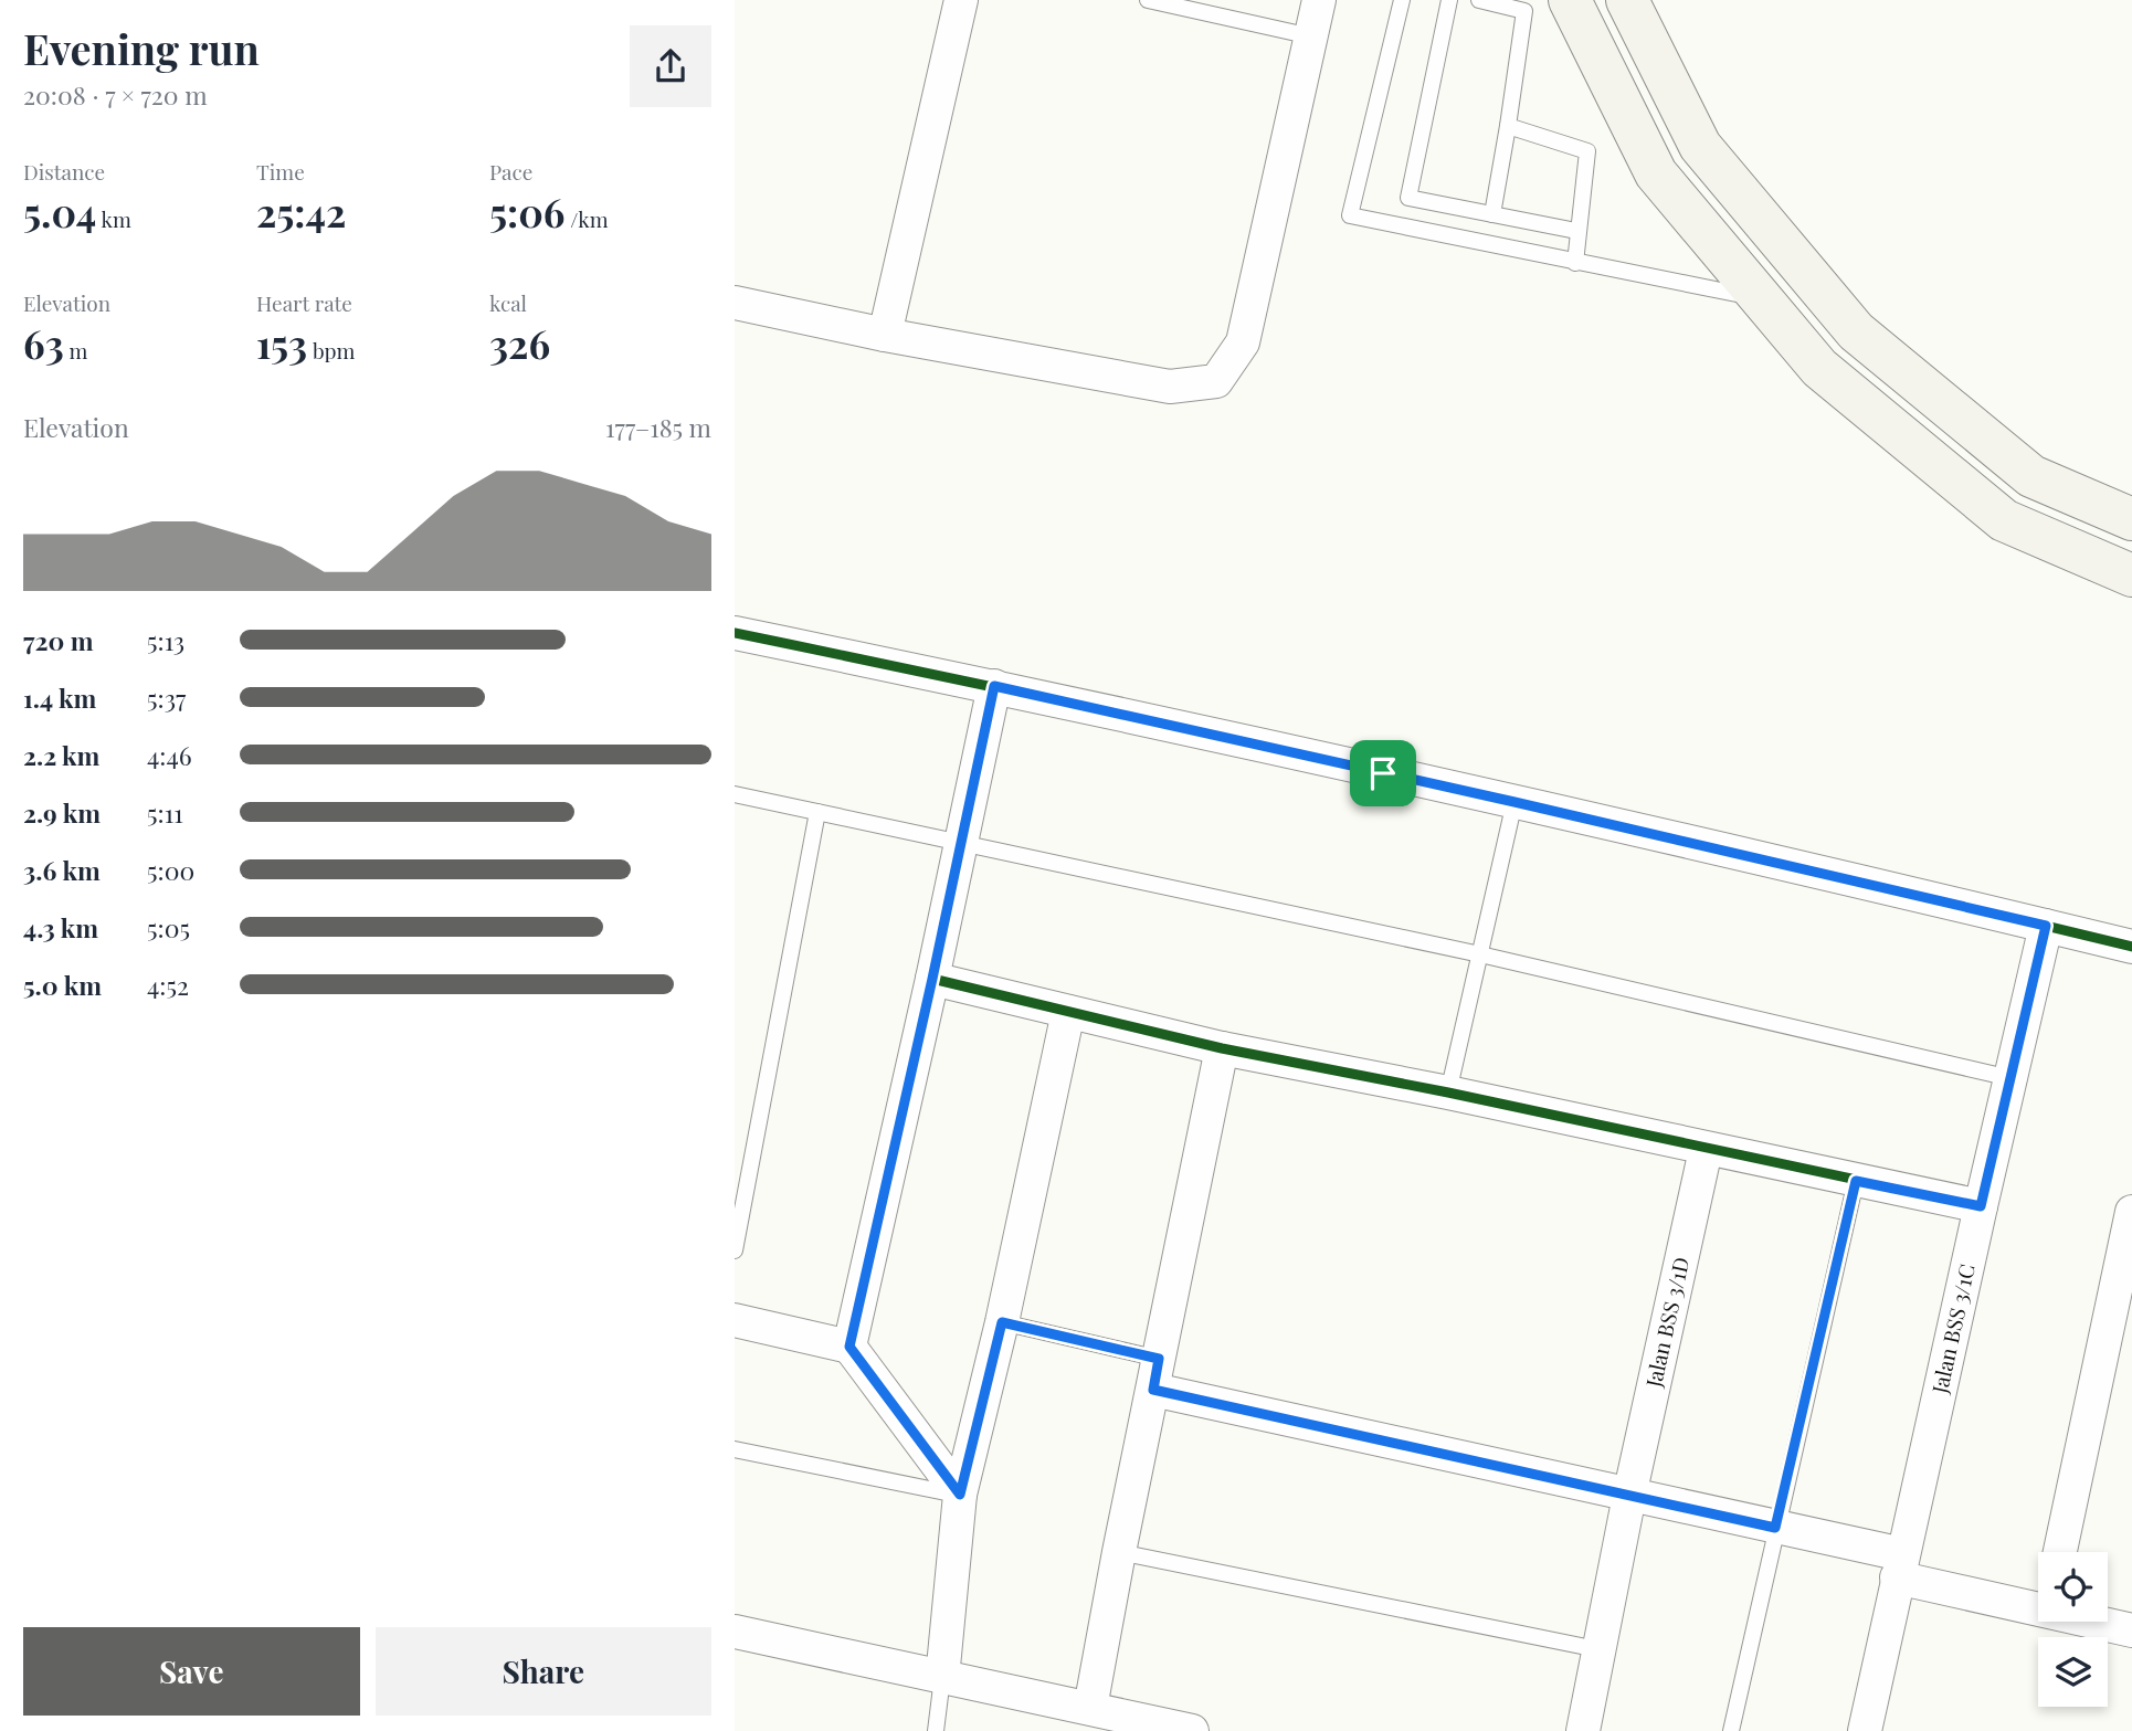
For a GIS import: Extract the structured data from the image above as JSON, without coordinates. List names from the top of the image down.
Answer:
{
  "streets": {
    "street": ["Jalan BSS 3/1D", "Jalan BSS 3/1C"]
  },
  "page": {
    "heading": ["Evening run", "20:08 · 7 × 720 m"],
    "stats": [
      ["Distance", "5.04 km"],
      ["Time", "25:42"],
      ["Pace", "5:06 /km"],
      ["Elevation", "63 m"],
      ["Heart rate", "153 bpm"],
      ["kcal", "326"]
    ],
    "chart": ["Elevation", "177–185 m"],
    "list": [
      {
        "name": "720 m",
        "note": "5:13"
      },
      {
        "name": "1.4 km",
        "note": "5:37"
      },
      {
        "name": "2.2 km",
        "note": "4:46"
      },
      {
        "name": "2.9 km",
        "note": "5:11"
      },
      {
        "name": "3.6 km",
        "note": "5:00"
      },
      {
        "name": "4.3 km",
        "note": "5:05"
      },
      {
        "name": "5.0 km",
        "note": "4:52"
      }
    ],
    "buttons": ["Save", "Share"]
  }
}
